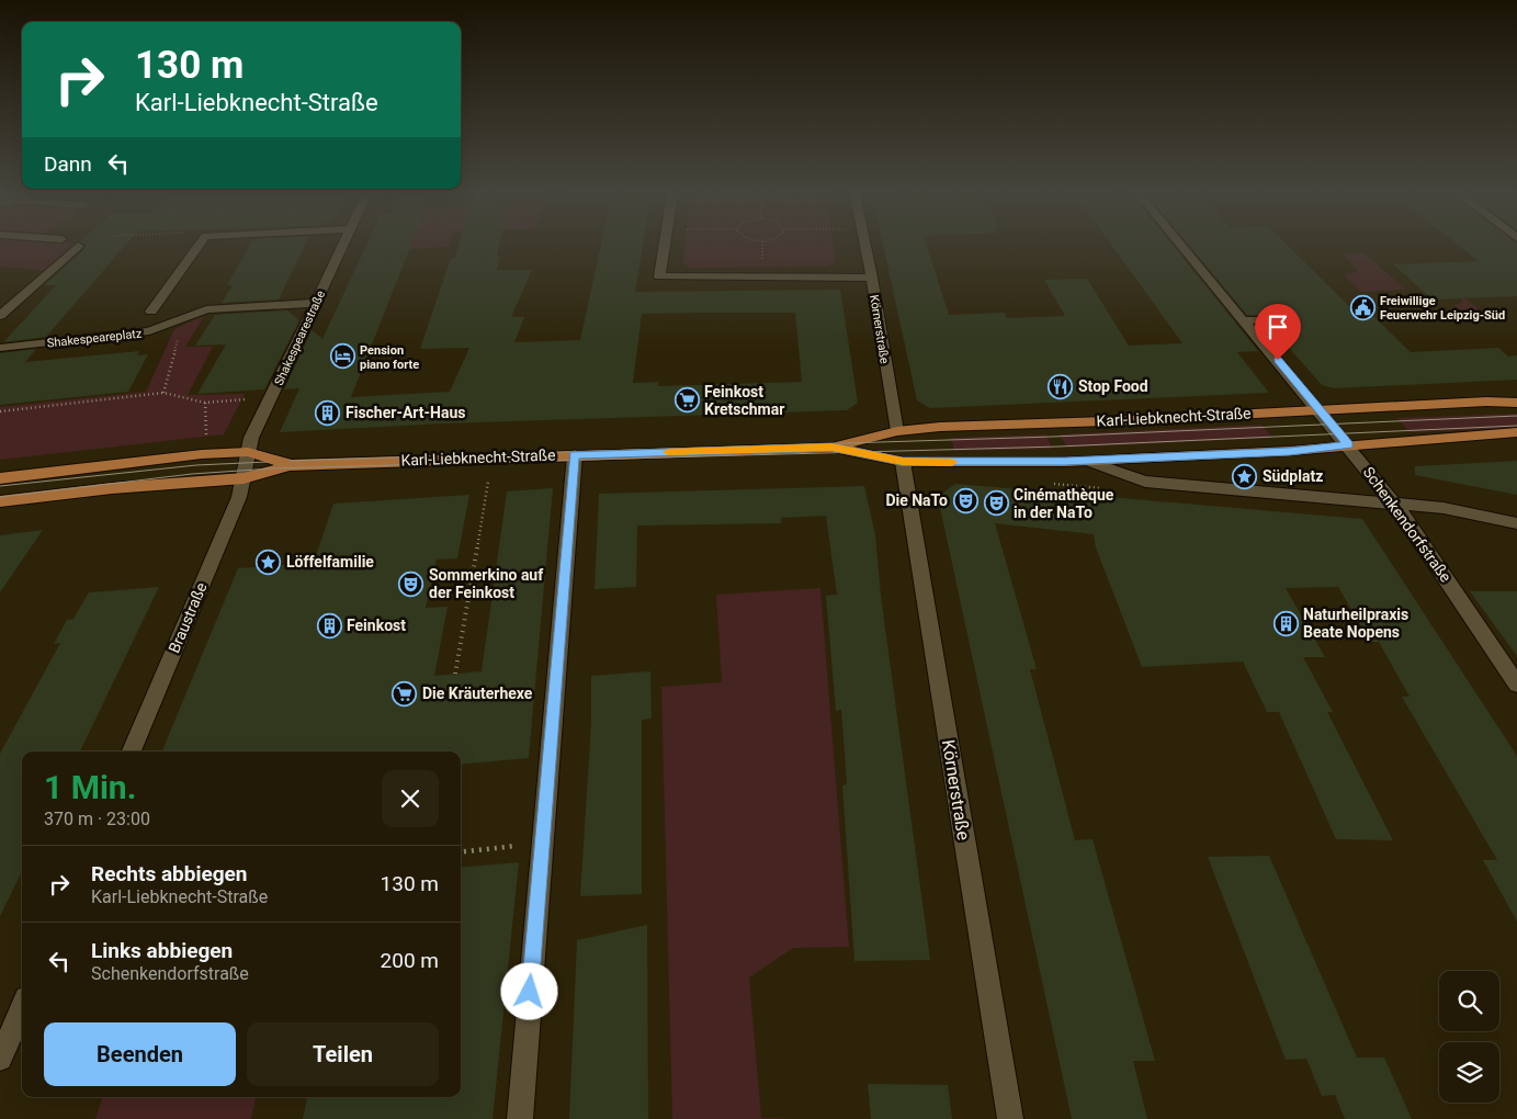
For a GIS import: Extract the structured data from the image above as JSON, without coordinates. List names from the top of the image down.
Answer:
{
  "streets": {
    "main road": ["Karl-Liebknecht-Straße"],
    "street": [
      "Körnerstraße",
      "Shakespeareplatz",
      "Shakespearestraße",
      "Schenkendorfstraße",
      "Braustraße"
    ]
  },
  "crossings": [
    ["Körnerstraße", "Karl-Liebknecht-Straße"],
    ["Shakespeareplatz", "Shakespearestraße"],
    ["Shakespearestraße", "Karl-Liebknecht-Straße"],
    ["Karl-Liebknecht-Straße", "Schenkendorfstraße"],
    ["Karl-Liebknecht-Straße", "Braustraße"]
  ],
  "places": {
    "public building": ["Freiwillige Feuerwehr Leipzig-Süd"],
    "hotel": ["Pension piano forte"],
    "restaurant": ["Stop Food"],
    "supermarket": ["Feinkost Kretschmar", "Die Kräuterhexe"],
    "building": ["Fischer-Art-Haus", "Naturheilpraxis Beate Nopens", "Feinkost"],
    "place": ["Südplatz", "Löffelfamilie"],
    "theatre": ["Die NaTo", "Cinémathèque in der NaTo", "Sommerkino auf der Feinkost"]
  },
  "page": {
    "turn": ["130 m", "Karl-Liebknecht-Straße"],
    "then": "Dann",
    "heading": ["1 Min.", "370 m · 23:00"],
    "list": [
      {
        "name": "Rechts abbiegen",
        "note": "Karl-Liebknecht-Straße",
        "value": "130 m"
      },
      {
        "name": "Links abbiegen",
        "note": "Schenkendorfstraße",
        "value": "200 m"
      }
    ],
    "buttons": ["Beenden", "Teilen"]
  }
}
